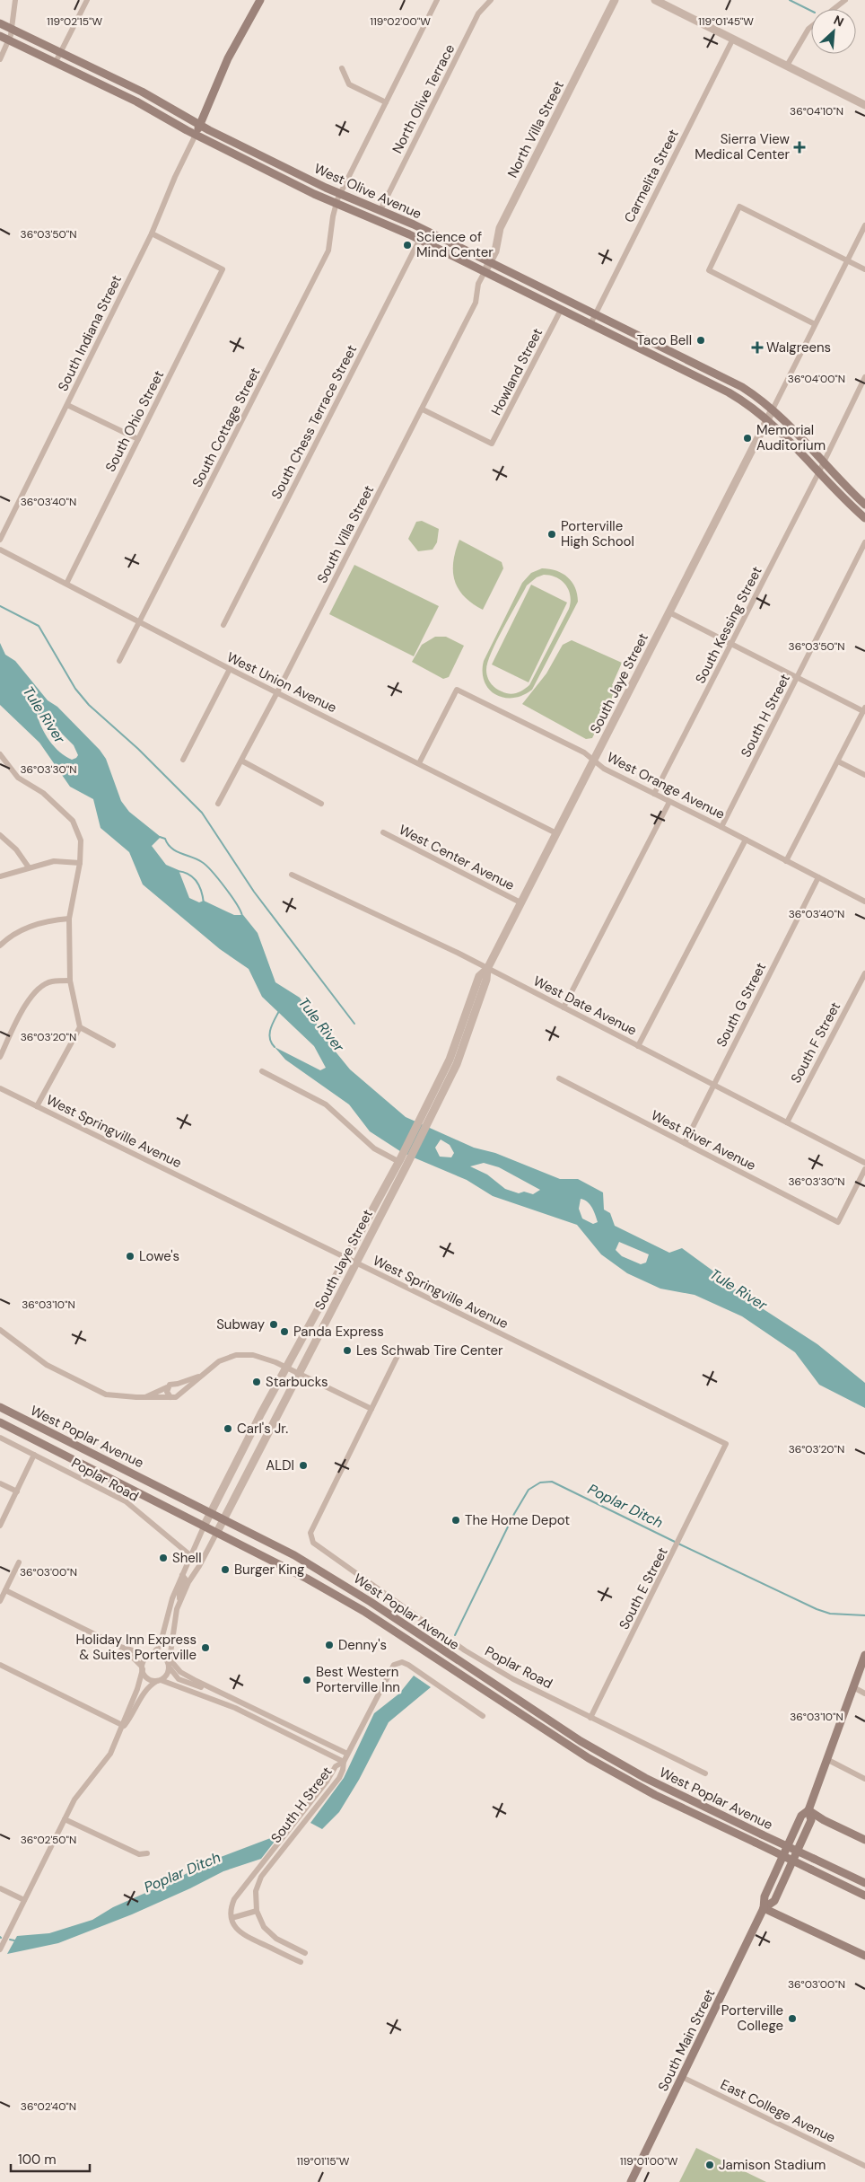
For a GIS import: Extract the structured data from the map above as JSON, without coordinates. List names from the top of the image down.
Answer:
{
  "streets": {
    "main road": ["West Olive Avenue", "West Poplar Avenue", "South Main Street"],
    "street": [
      "North Olive Terrace",
      "North Villa Street",
      "Carmelita Street",
      "South Indiana Street",
      "Howland Street",
      "South Ohio Street",
      "South Chess Terrace Street",
      "South Cottage Street",
      "South Villa Street",
      "South Kessing Street",
      "West Union Avenue",
      "South Jaye Street",
      "South H Street",
      "West Orange Avenue",
      "West Center Avenue",
      "South G Street",
      "West Date Avenue",
      "South F Street",
      "West Springville Avenue",
      "West River Avenue",
      "Poplar Road",
      "South E Street",
      "East College Avenue"
    ]
  },
  "crossings": [
    ["North Olive Terrace", "West Olive Avenue"],
    ["North Villa Street", "West Olive Avenue"],
    ["North Villa Street", "South Villa Street"],
    ["Carmelita Street", "West Olive Avenue"],
    ["West Olive Avenue", "South Indiana Street"],
    ["West Olive Avenue", "Howland Street"],
    ["West Olive Avenue", "South Chess Terrace Street"],
    ["West Olive Avenue", "South Cottage Street"],
    ["West Olive Avenue", "South Villa Street"],
    ["West Olive Avenue", "South Kessing Street"],
    ["West Olive Avenue", "South Jaye Street"],
    ["South Indiana Street", "South Ohio Street"],
    ["Howland Street", "South Villa Street"],
    ["South Ohio Street", "West Union Avenue"],
    ["South Cottage Street", "West Union Avenue"],
    ["South Villa Street", "West Union Avenue"],
    ["South Kessing Street", "West Orange Avenue"],
    ["West Union Avenue", "South Jaye Street"],
    ["West Union Avenue", "West Orange Avenue"],
    ["South Jaye Street", "West Orange Avenue"],
    ["South Jaye Street", "West Center Avenue"],
    ["South Jaye Street", "West Date Avenue"],
    ["South Jaye Street", "West Springville Avenue"],
    ["South Jaye Street", "West Poplar Avenue"],
    ["South Jaye Street", "Poplar Road"],
    ["South H Street", "West Orange Avenue"],
    ["West Orange Avenue", "South G Street"],
    ["South G Street", "West Date Avenue"],
    ["South G Street", "West River Avenue"],
    ["West Date Avenue", "South F Street"],
    ["West Springville Avenue", "South E Street"],
    ["Poplar Road", "South E Street"],
    ["South Main Street", "East College Avenue"]
  ],
  "water": ["Tule River", "Poplar Ditch"],
  "places": {
    "health": ["Sierra View Medical Center", "Walgreens"],
    "other": [
      "Science of Mind Center",
      "Taco Bell",
      "Memorial Auditorium",
      "Porterville High School",
      "Lowe's",
      "Subway",
      "Panda Express",
      "Les Schwab Tire Center",
      "Starbucks",
      "Carl's Jr.",
      "ALDI",
      "The Home Depot",
      "Shell",
      "Burger King",
      "Denny's",
      "Holiday Inn Express & Suites Porterville",
      "Best Western Porterville Inn",
      "Porterville College",
      "Jamison Stadium"
    ]
  },
  "scale_bar": "100 m",
  "north": "top right",
  "coordinates": [
    "119°02'15\"W",
    "119°02'00\"W",
    "119°01'45\"W",
    "36°04'10\"N",
    "36°03'50\"N",
    "36°04'00\"N",
    "36°03'40\"N",
    "36°03'30\"N",
    "36°03'20\"N",
    "36°03'10\"N",
    "36°03'00\"N",
    "36°02'50\"N",
    "36°02'40\"N",
    "119°01'15\"W",
    "119°01'00\"W"
  ]
}
